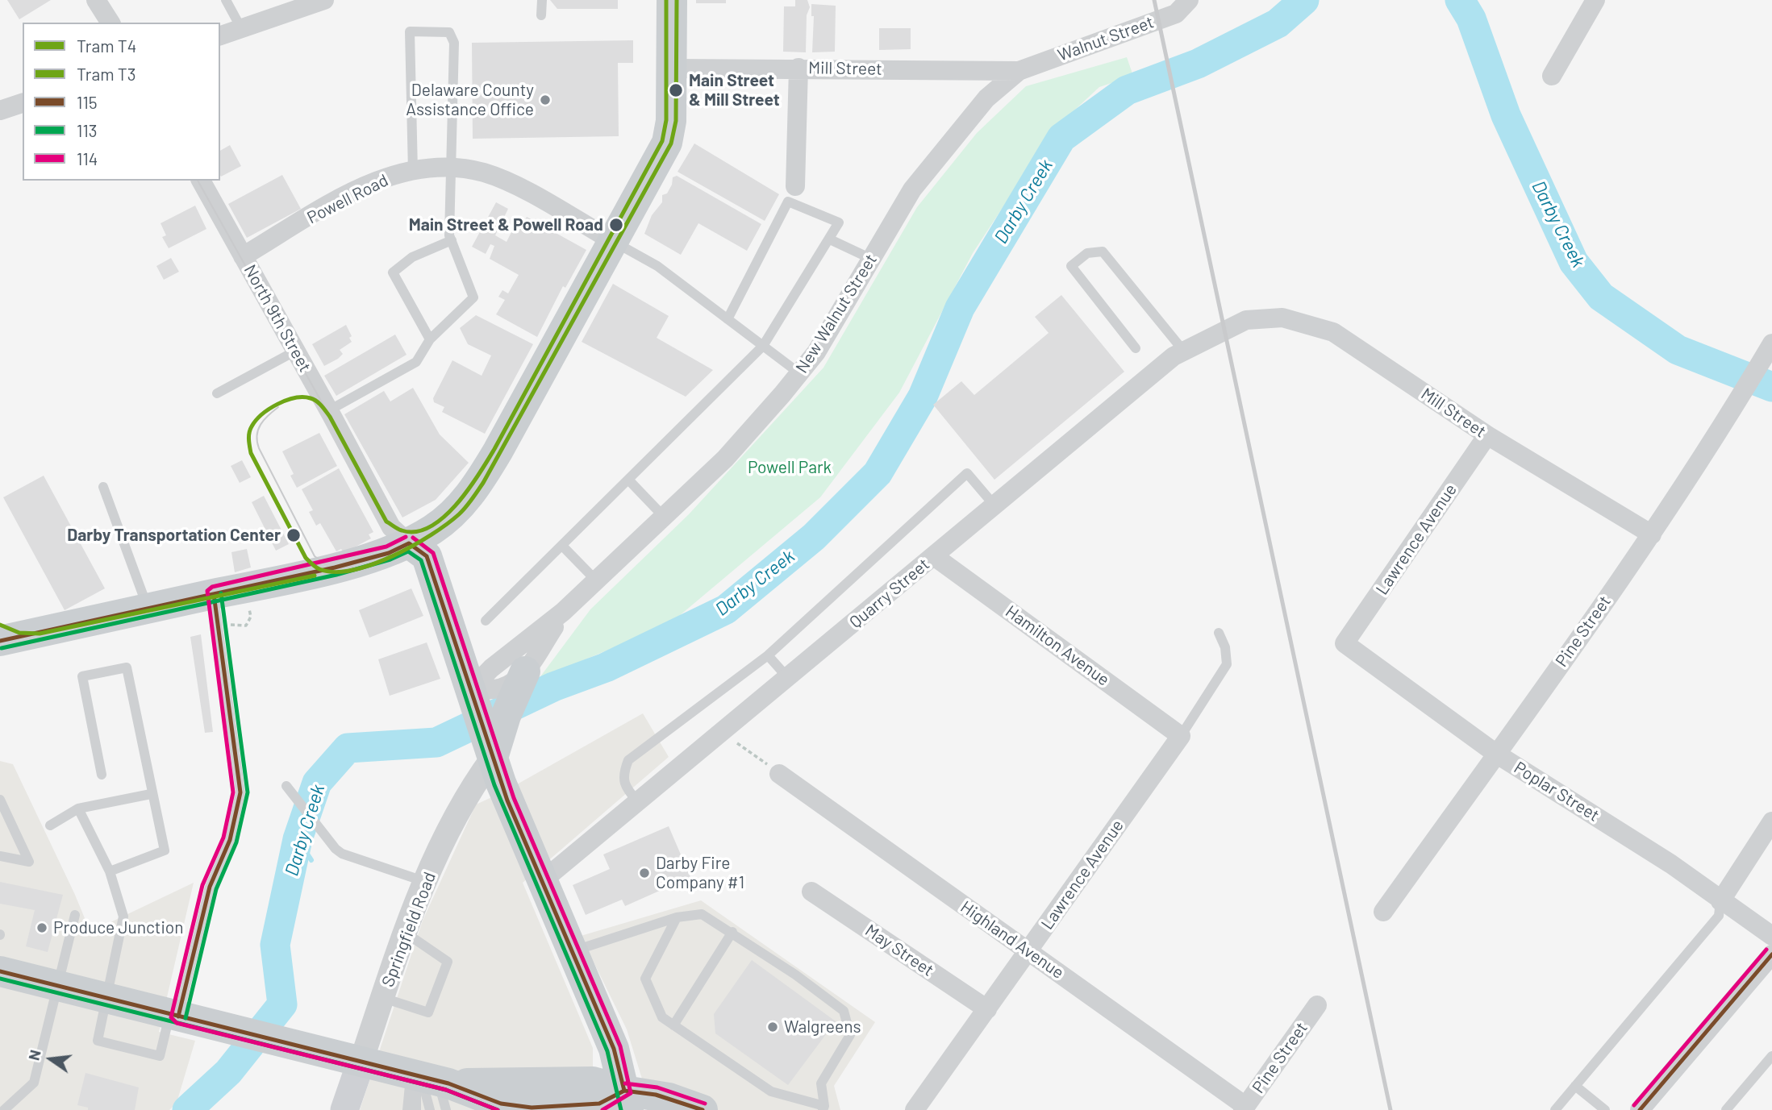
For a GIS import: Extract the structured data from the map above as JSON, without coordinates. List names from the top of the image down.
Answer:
{
  "streets": {
    "main road": ["Springfield Road"],
    "street": [
      "Walnut Street",
      "Mill Street",
      "Powell Road",
      "New Walnut Street",
      "North 9th Street",
      "Lawrence Avenue",
      "Quarry Street",
      "Pine Street",
      "Hamilton Avenue",
      "Poplar Street",
      "Highland Avenue",
      "May Street"
    ]
  },
  "crossings": [
    ["Walnut Street", "Mill Street"],
    ["Walnut Street", "New Walnut Street"],
    ["Mill Street", "New Walnut Street"],
    ["Mill Street", "Lawrence Avenue"],
    ["Mill Street", "Quarry Street"],
    ["Mill Street", "Pine Street"],
    ["Powell Road", "North 9th Street"],
    ["Lawrence Avenue", "Hamilton Avenue"],
    ["Lawrence Avenue", "Poplar Street"],
    ["Lawrence Avenue", "Highland Avenue"],
    ["Lawrence Avenue", "May Street"],
    ["Quarry Street", "Hamilton Avenue"],
    ["Pine Street", "Poplar Street"],
    ["Pine Street", "Highland Avenue"]
  ],
  "water": ["Darby Creek"],
  "parks": ["Powell Park"],
  "places": [
    "Main Street & Mill Street",
    "Delaware County Assistance Office",
    "Main Street & Powell Road",
    "Darby Transportation Center",
    "Darby Fire Company #1",
    "Produce Junction",
    "Walgreens"
  ],
  "lines": [
    "tram line T4",
    "transit line 114",
    "transit line 115",
    "transit line 113",
    "tram line T3"
  ],
  "legend": [
    "Tram T4",
    "Tram T3",
    "115",
    "113",
    "114"
  ],
  "north": "left"
}
